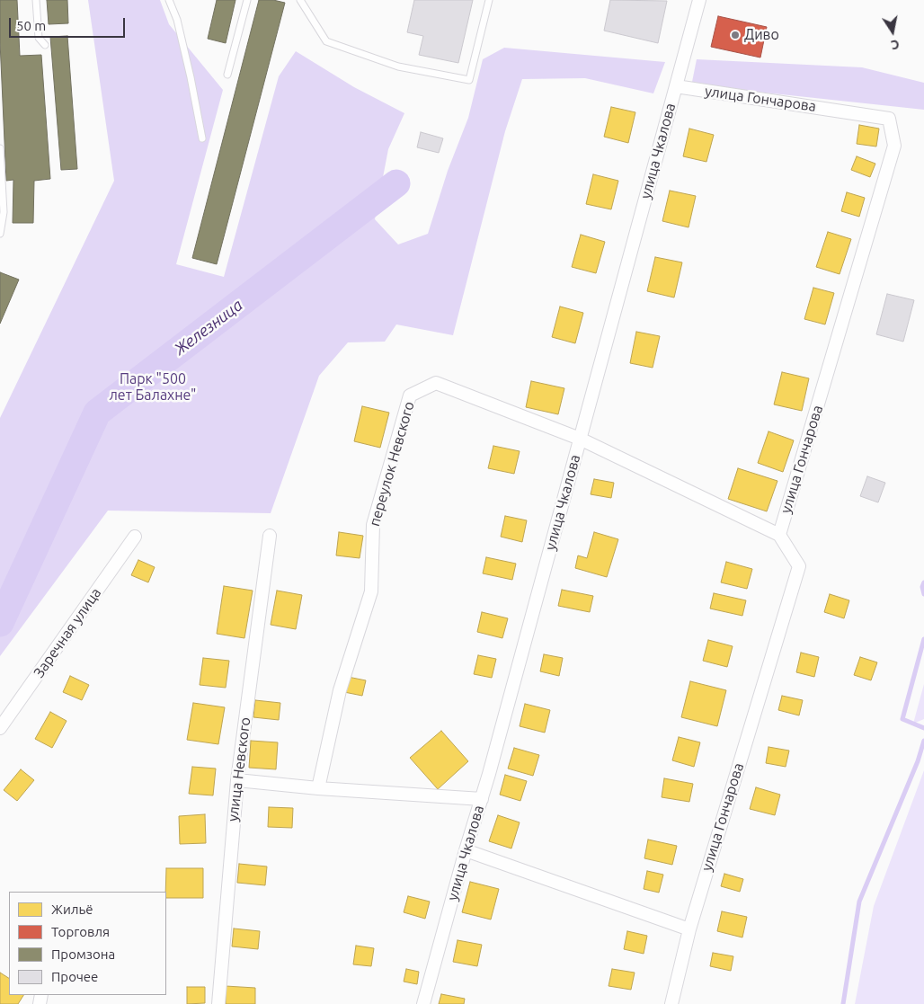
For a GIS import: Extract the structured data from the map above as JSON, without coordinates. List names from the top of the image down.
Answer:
{
  "streets": {
    "street": [
      "улица Гончарова",
      "улица Чкалова",
      "переулок Невского",
      "Заречная улица",
      "улица Невского"
    ]
  },
  "crossings": [
    ["улица Гончарова", "улица Чкалова"],
    ["улица Гончарова", "переулок Невского"],
    ["улица Чкалова", "переулок Невского"]
  ],
  "water": ["Железница"],
  "parks": ["Парк \"500 лет Балахне\""],
  "places": ["Диво"],
  "legend": [
    "Жильё",
    "Торговля",
    "Промзона",
    "Прочее"
  ],
  "scale_bar": "50 m",
  "north": "bottom"
}
